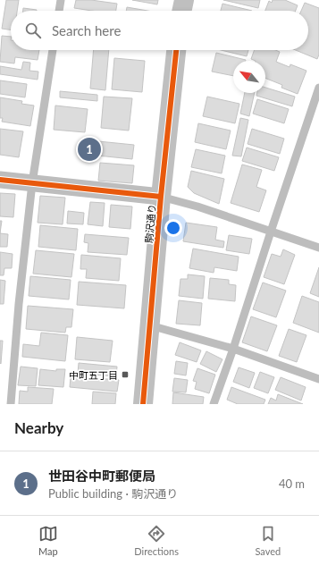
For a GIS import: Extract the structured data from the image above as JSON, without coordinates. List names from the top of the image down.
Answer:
{
  "streets": {
    "main road": ["駒沢通り"]
  },
  "places": {
    "transit": ["中町五丁目"]
  },
  "north": "top left",
  "page": {
    "search": "Search here",
    "pins": "1",
    "heading": "Nearby",
    "list": [
      {
        "mark": "1",
        "name": "世田谷中町郵便局",
        "note": "Public building · 駒沢通り",
        "value": "40 m"
      }
    ],
    "nav": ["Map", "Directions", "Saved"]
  }
}
